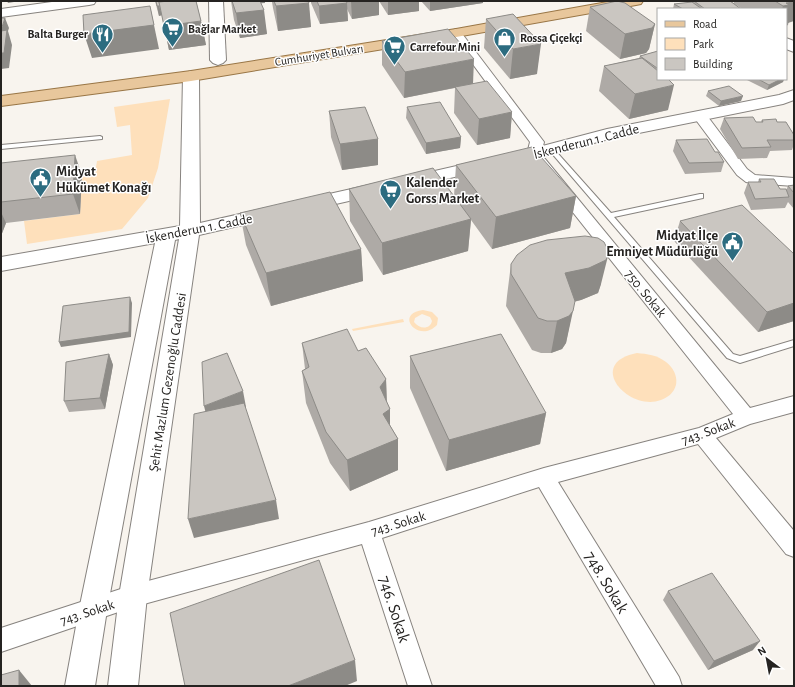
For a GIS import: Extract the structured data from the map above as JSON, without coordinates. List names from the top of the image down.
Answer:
{
  "streets": {
    "main road": ["Cumhuriyet Bulvarı"],
    "street": [
      "İskenderun 1. Cadde",
      "750. Sokak",
      "Şehit Mazlum Gezenoğlu Caddesi",
      "743. Sokak",
      "748. Sokak",
      "746. Sokak"
    ]
  },
  "crossings": [
    ["Cumhuriyet Bulvarı", "Şehit Mazlum Gezenoğlu Caddesi"],
    ["İskenderun 1. Cadde", "750. Sokak"],
    ["İskenderun 1. Cadde", "Şehit Mazlum Gezenoğlu Caddesi"],
    ["750. Sokak", "743. Sokak"],
    ["Şehit Mazlum Gezenoğlu Caddesi", "743. Sokak"],
    ["743. Sokak", "748. Sokak"],
    ["743. Sokak", "746. Sokak"]
  ],
  "places": {
    "supermarket": ["Bağlar Market", "Carrefour Mini", "Kalender Gorss Market"],
    "restaurant": ["Balta Burger"],
    "shop": ["Rossa Çiçekçi"],
    "public building": ["Midyat Hükümet Konağı", "Midyat İlçe Emniyet Müdürlüğü"]
  },
  "legend": ["Road", "Park", "Building"],
  "north": "top left"
}
